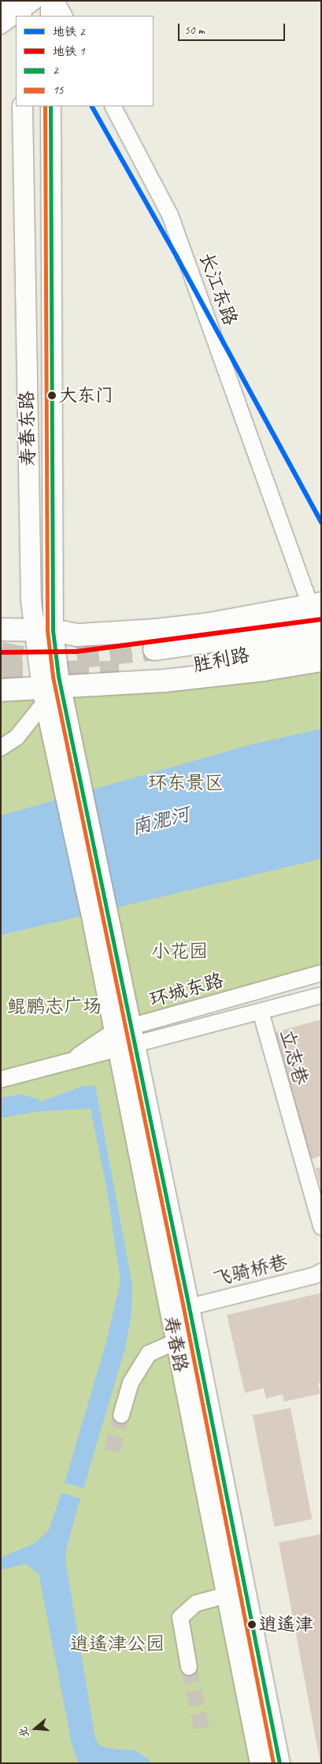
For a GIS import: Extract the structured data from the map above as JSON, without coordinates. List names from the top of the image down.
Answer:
{
  "streets": {
    "highway": ["胜利路"],
    "main road": ["寿春东路", "寿春路"],
    "street": [
      "长江东路",
      "环城东路",
      "立志巷",
      "飞骑桥巷"
    ]
  },
  "crossings": [
    ["寿春东路", "寿春路"],
    ["环城东路", "立志巷"],
    ["环城东路", "寿春路"],
    ["飞骑桥巷", "寿春路"]
  ],
  "water": ["南淝河"],
  "parks": [
    "环东景区",
    "小花园",
    "鲲鹏志广场",
    "逍遥津公园"
  ],
  "places": ["大东门", "逍遥津"],
  "lines": [
    "metro line 2",
    "transit line 2",
    "transit line 15",
    "metro line 1"
  ],
  "legend": [
    "地铁 2",
    "地铁 1",
    "2",
    "15"
  ],
  "scale_bar": "50 m",
  "north": "left"
}
